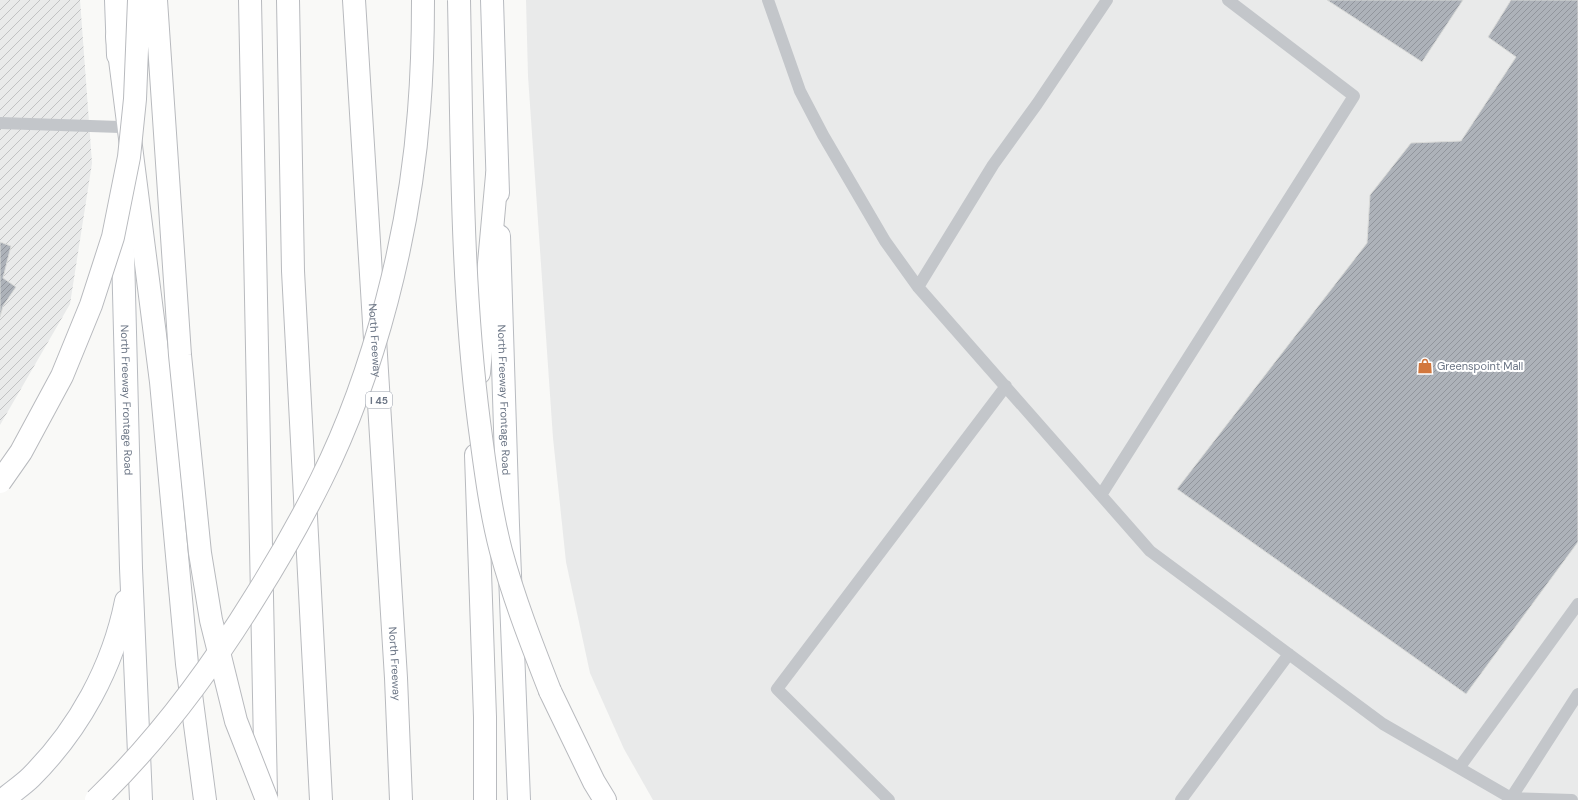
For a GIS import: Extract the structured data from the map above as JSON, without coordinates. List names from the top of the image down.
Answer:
{
  "streets": {
    "main road": ["North Freeway", "North Freeway Frontage Road", "I 45"]
  },
  "places": {
    "shop": ["Greenspoint Mall"]
  }
}
